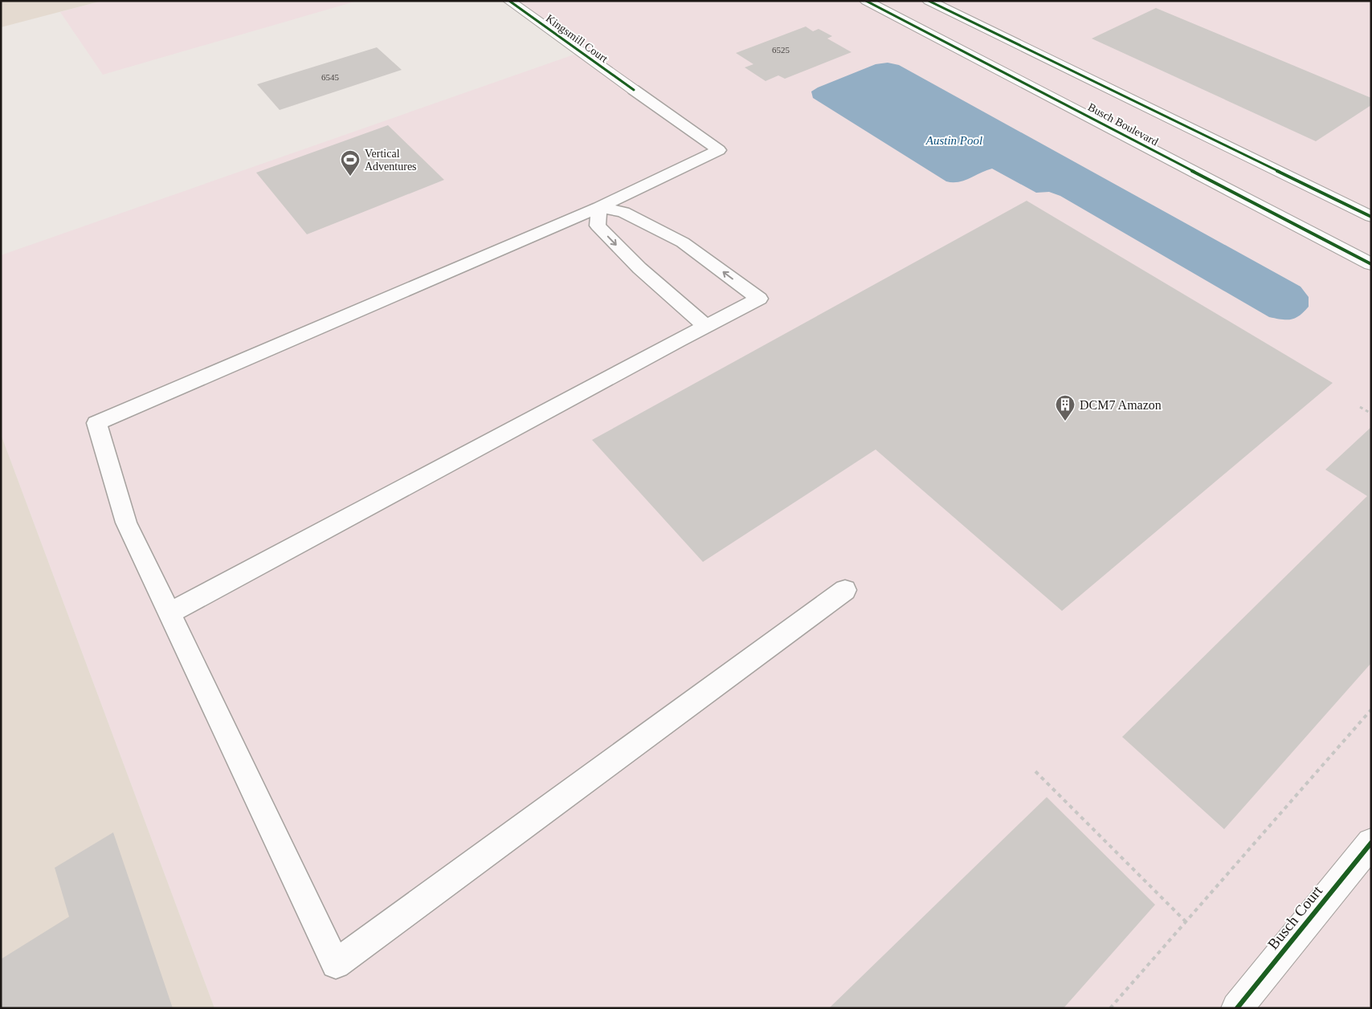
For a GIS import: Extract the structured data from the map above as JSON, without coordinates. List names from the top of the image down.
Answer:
{
  "streets": {
    "main road": ["Kingsmill Court", "Busch Boulevard", "Busch Court"]
  },
  "water": ["Austin Pool"],
  "places": {
    "sports": ["Vertical Adventures"],
    "building": ["DCM7 Amazon"]
  },
  "house_numbers": ["6525", "6545"]
}
